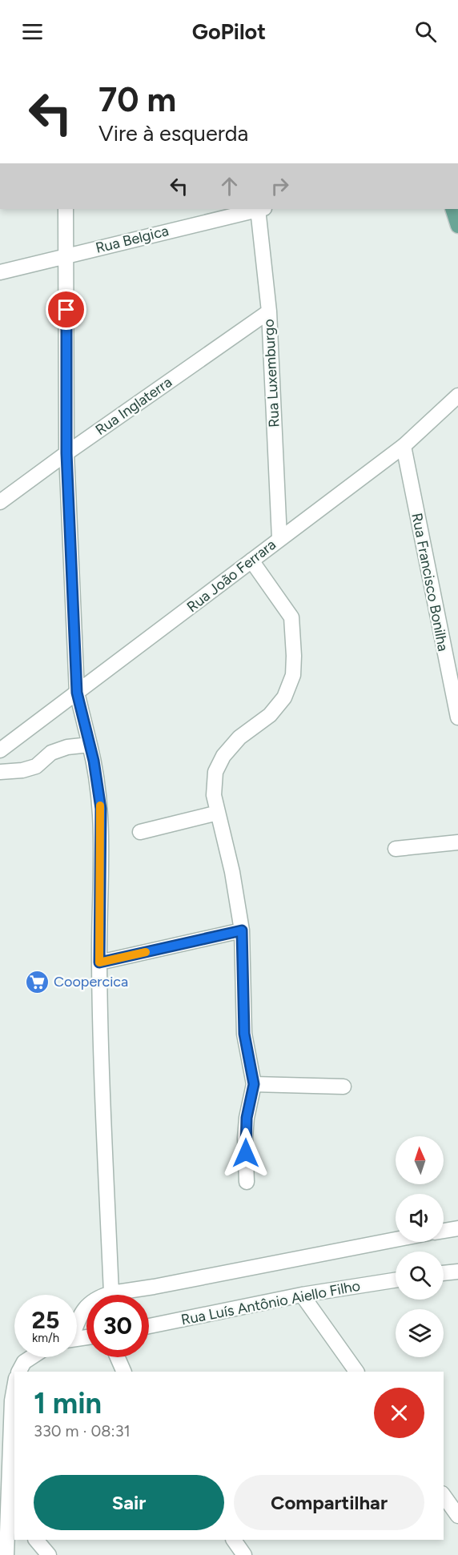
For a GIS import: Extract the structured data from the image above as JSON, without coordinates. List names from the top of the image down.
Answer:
{
  "streets": {
    "street": [
      "Rua Belgica",
      "Rua Luxemburgo",
      "Rua Inglaterra",
      "Rua João Ferrara",
      "Rua Francisco Bonilha",
      "Rua Luís Antônio Aiello Filho"
    ]
  },
  "crossings": [
    ["Rua Luxemburgo", "Rua Inglaterra"],
    ["Rua Luxemburgo", "Rua João Ferrara"],
    ["Rua João Ferrara", "Rua Francisco Bonilha"]
  ],
  "places": {
    "supermarket": ["Coopercica"]
  },
  "north": "top",
  "page": {
    "header": "GoPilot",
    "turn": ["70 m", "Vire à esquerda"],
    "speed": "25 km/h",
    "limit": "30",
    "heading": ["1 min", "330 m · 08:31"],
    "buttons": ["Sair", "Compartilhar"]
  }
}
